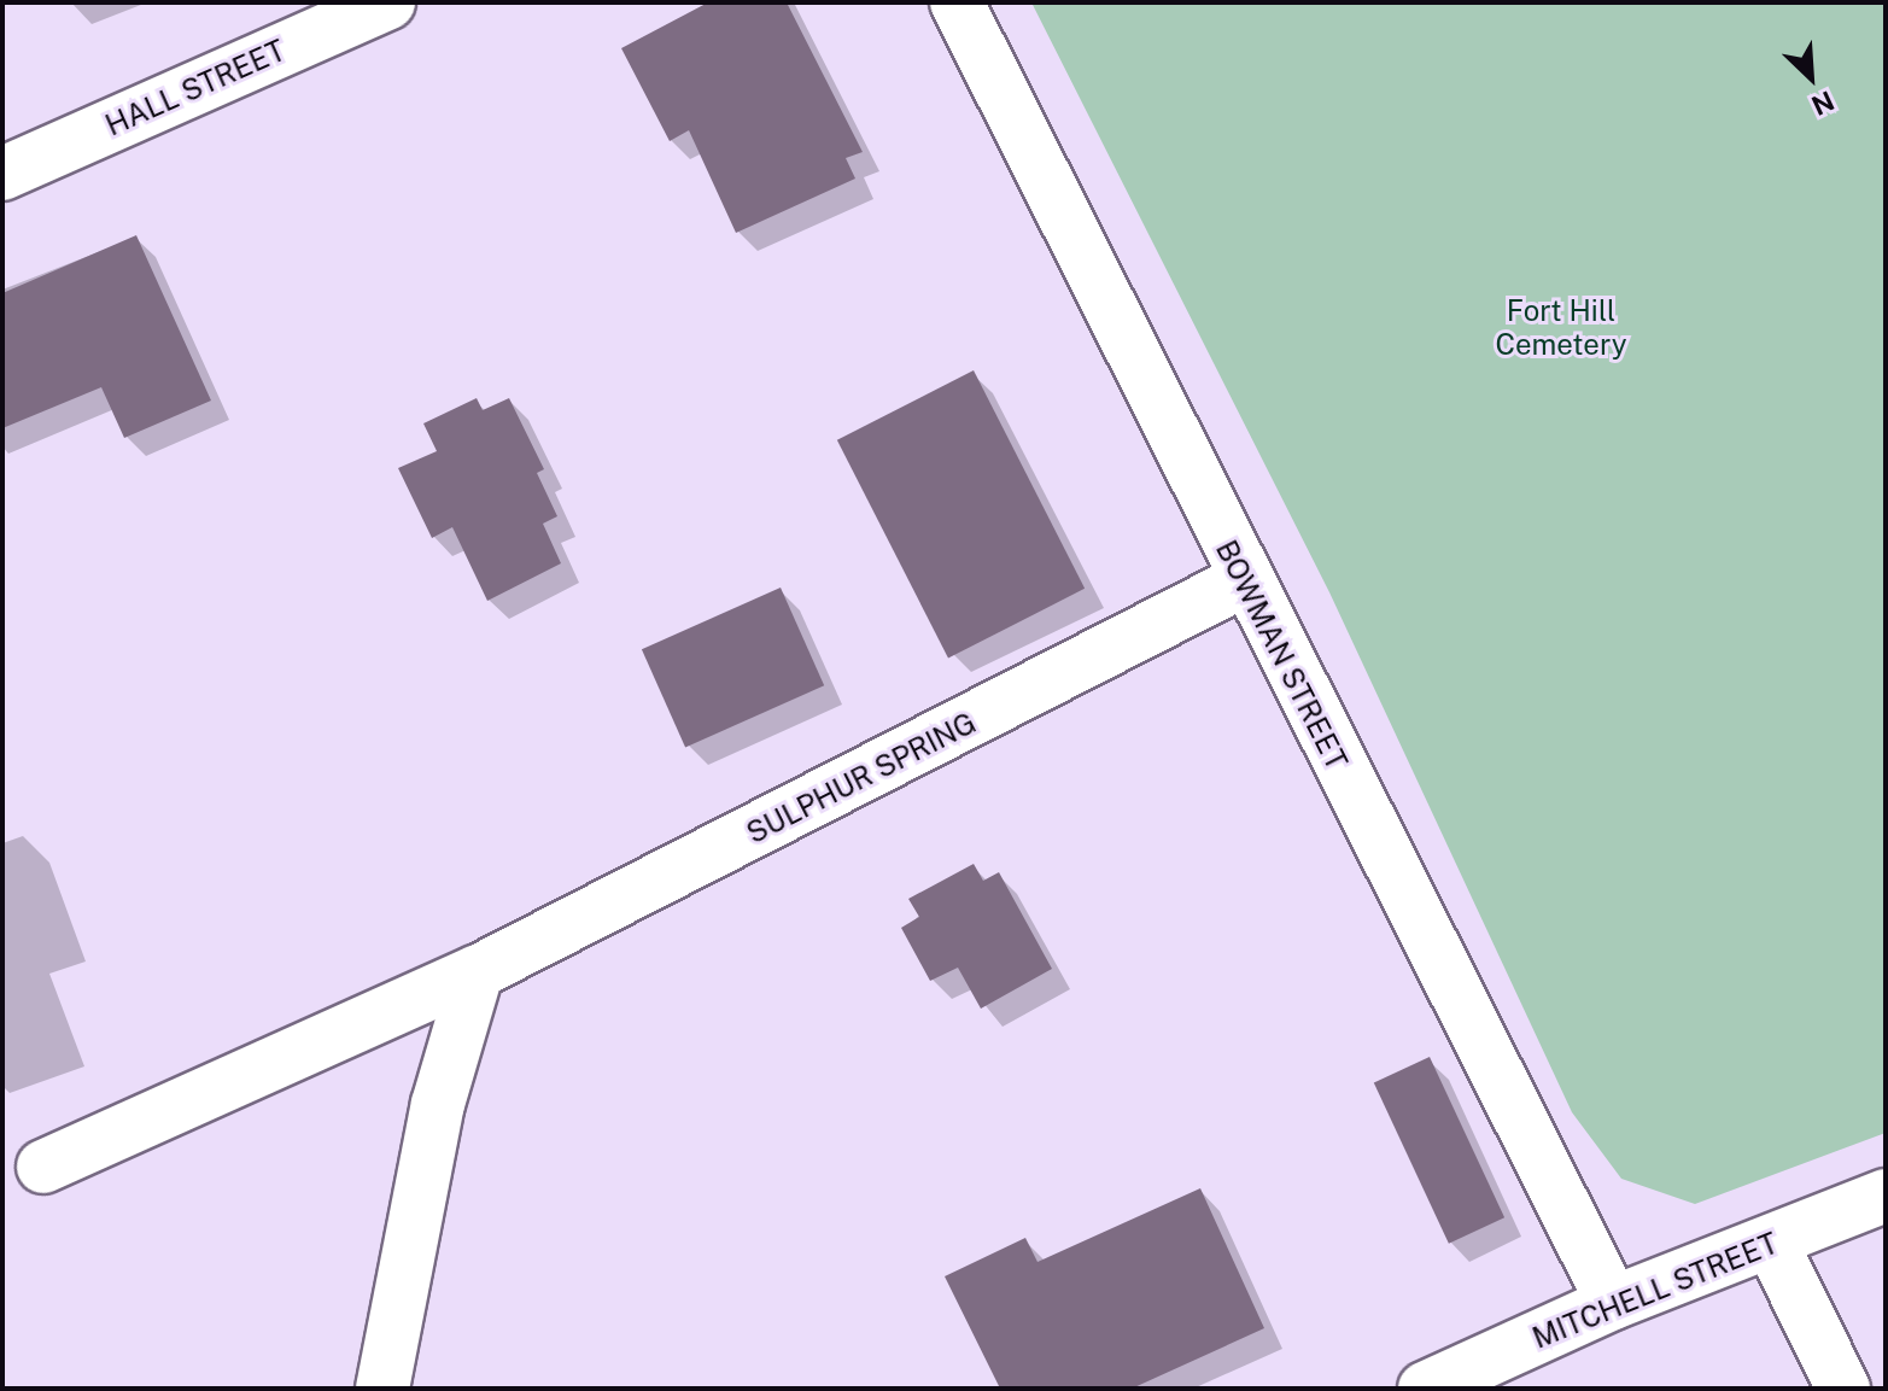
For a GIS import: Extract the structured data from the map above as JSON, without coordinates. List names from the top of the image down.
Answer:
{
  "streets": {
    "street": [
      "HALL STREET",
      "BOWMAN STREET",
      "SULPHUR SPRING",
      "MITCHELL STREET"
    ]
  },
  "crossings": [
    ["BOWMAN STREET", "SULPHUR SPRING"],
    ["BOWMAN STREET", "MITCHELL STREET"]
  ],
  "parks": ["Fort Hill Cemetery"],
  "north": "bottom right"
}
